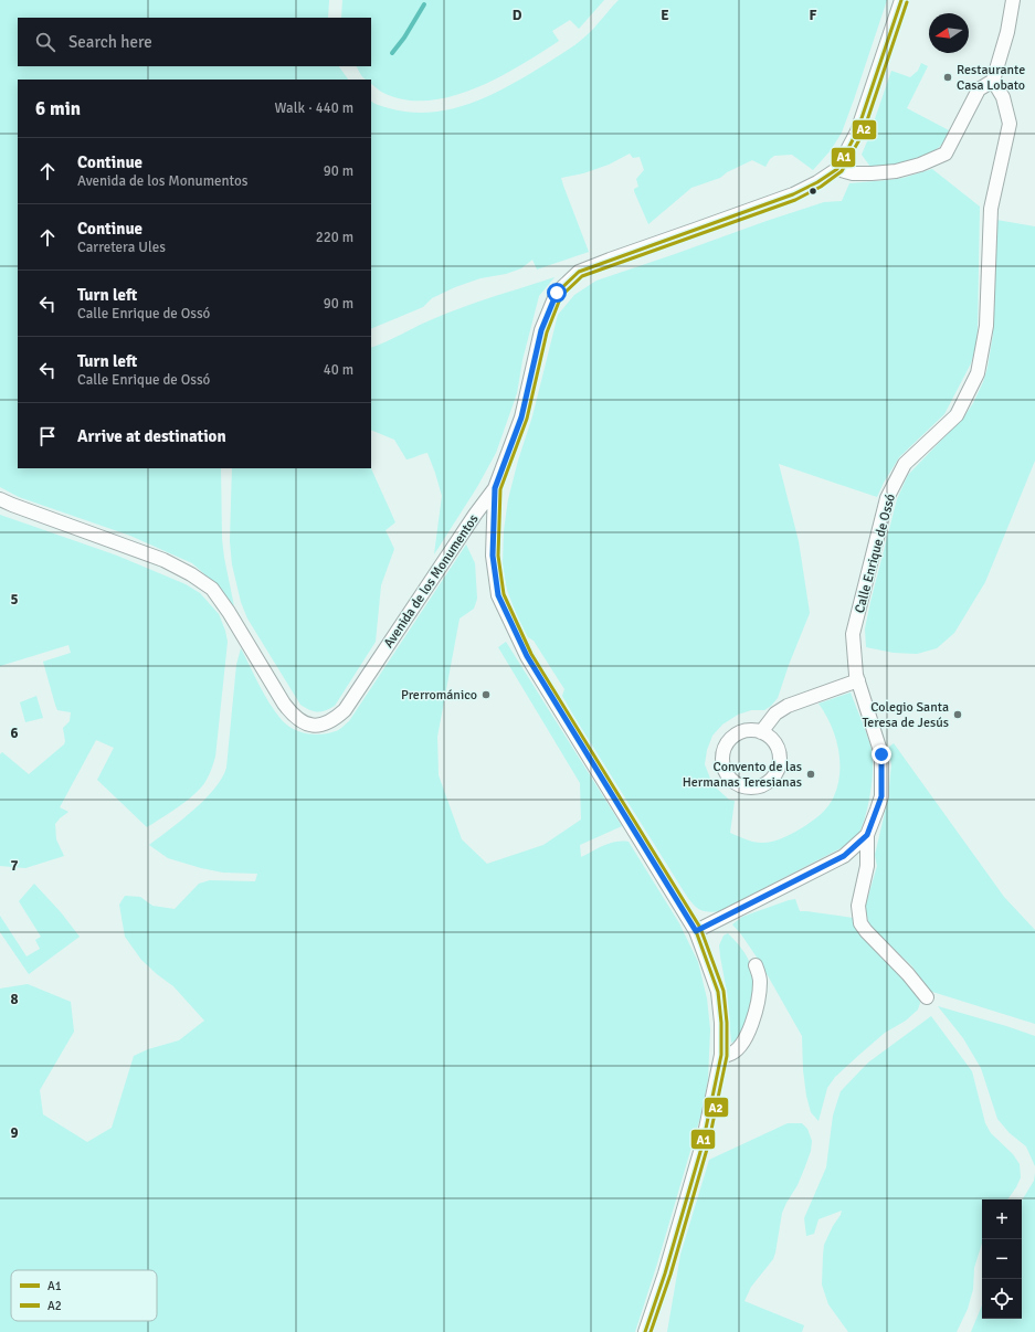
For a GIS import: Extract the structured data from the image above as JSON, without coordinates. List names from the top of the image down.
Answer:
{
  "streets": {
    "street": ["Calle Enrique de Ossó", "Avenida de los Monumentos"]
  },
  "places": [
    "Restaurante Casa Lobato",
    "Prerrománico",
    "Colegio Santa Teresa de Jesús",
    "Convento de las Hermanas Teresianas"
  ],
  "lines": ["transit line A1", "transit line A2"],
  "legend": ["A1", "A2"],
  "north": "left",
  "page": {
    "search": "Search here",
    "heading": ["6 min", "Walk · 440 m"],
    "list": [
      ["Continue", "Avenida de los Monumentos", "90 m"],
      ["Continue", "Carretera Ules", "220 m"],
      ["Turn left", "Calle Enrique de Ossó", "90 m"],
      ["Turn left", "Calle Enrique de Ossó", "40 m"],
      "Arrive at destination"
    ],
    "map_buttons": ["+", "−"]
  },
  "grid": {
    "columns": ["D", "E", "F"],
    "rows": [
      "5",
      "6",
      "7",
      "8",
      "9"
    ]
  }
}
